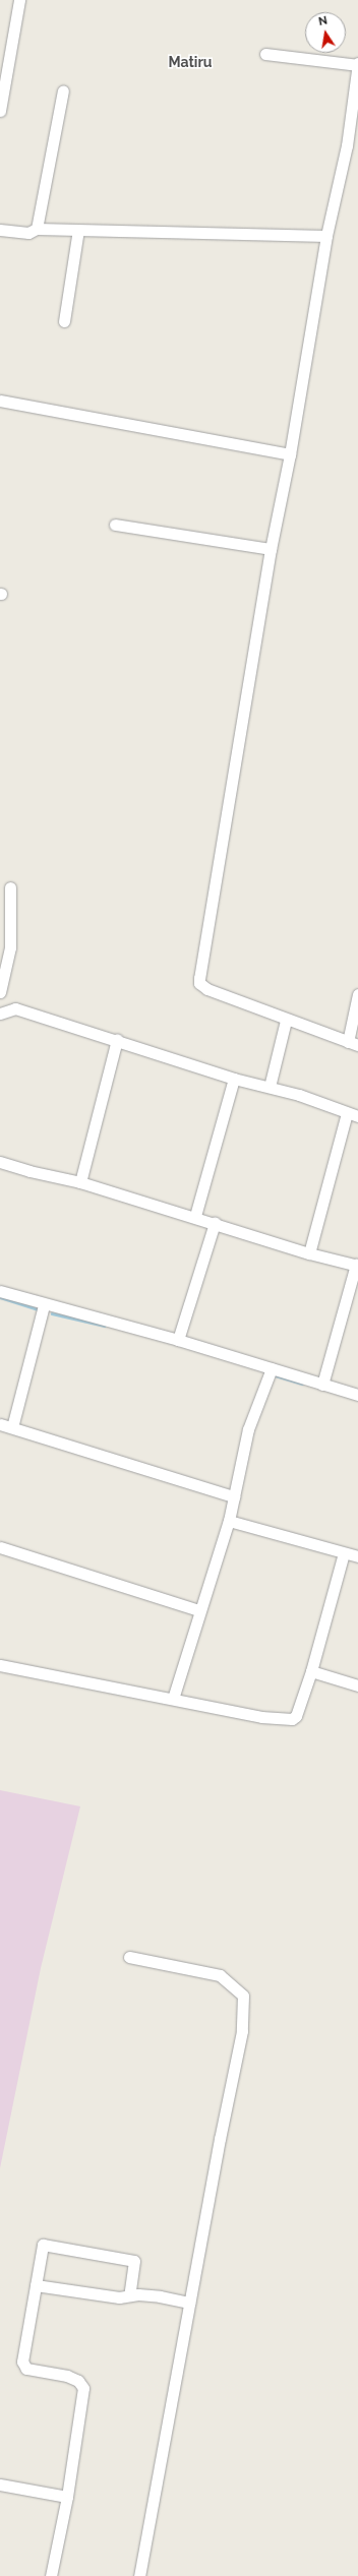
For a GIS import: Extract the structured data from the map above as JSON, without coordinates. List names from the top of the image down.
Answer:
{
  "districts": ["Matiru"],
  "north": "top"
}
